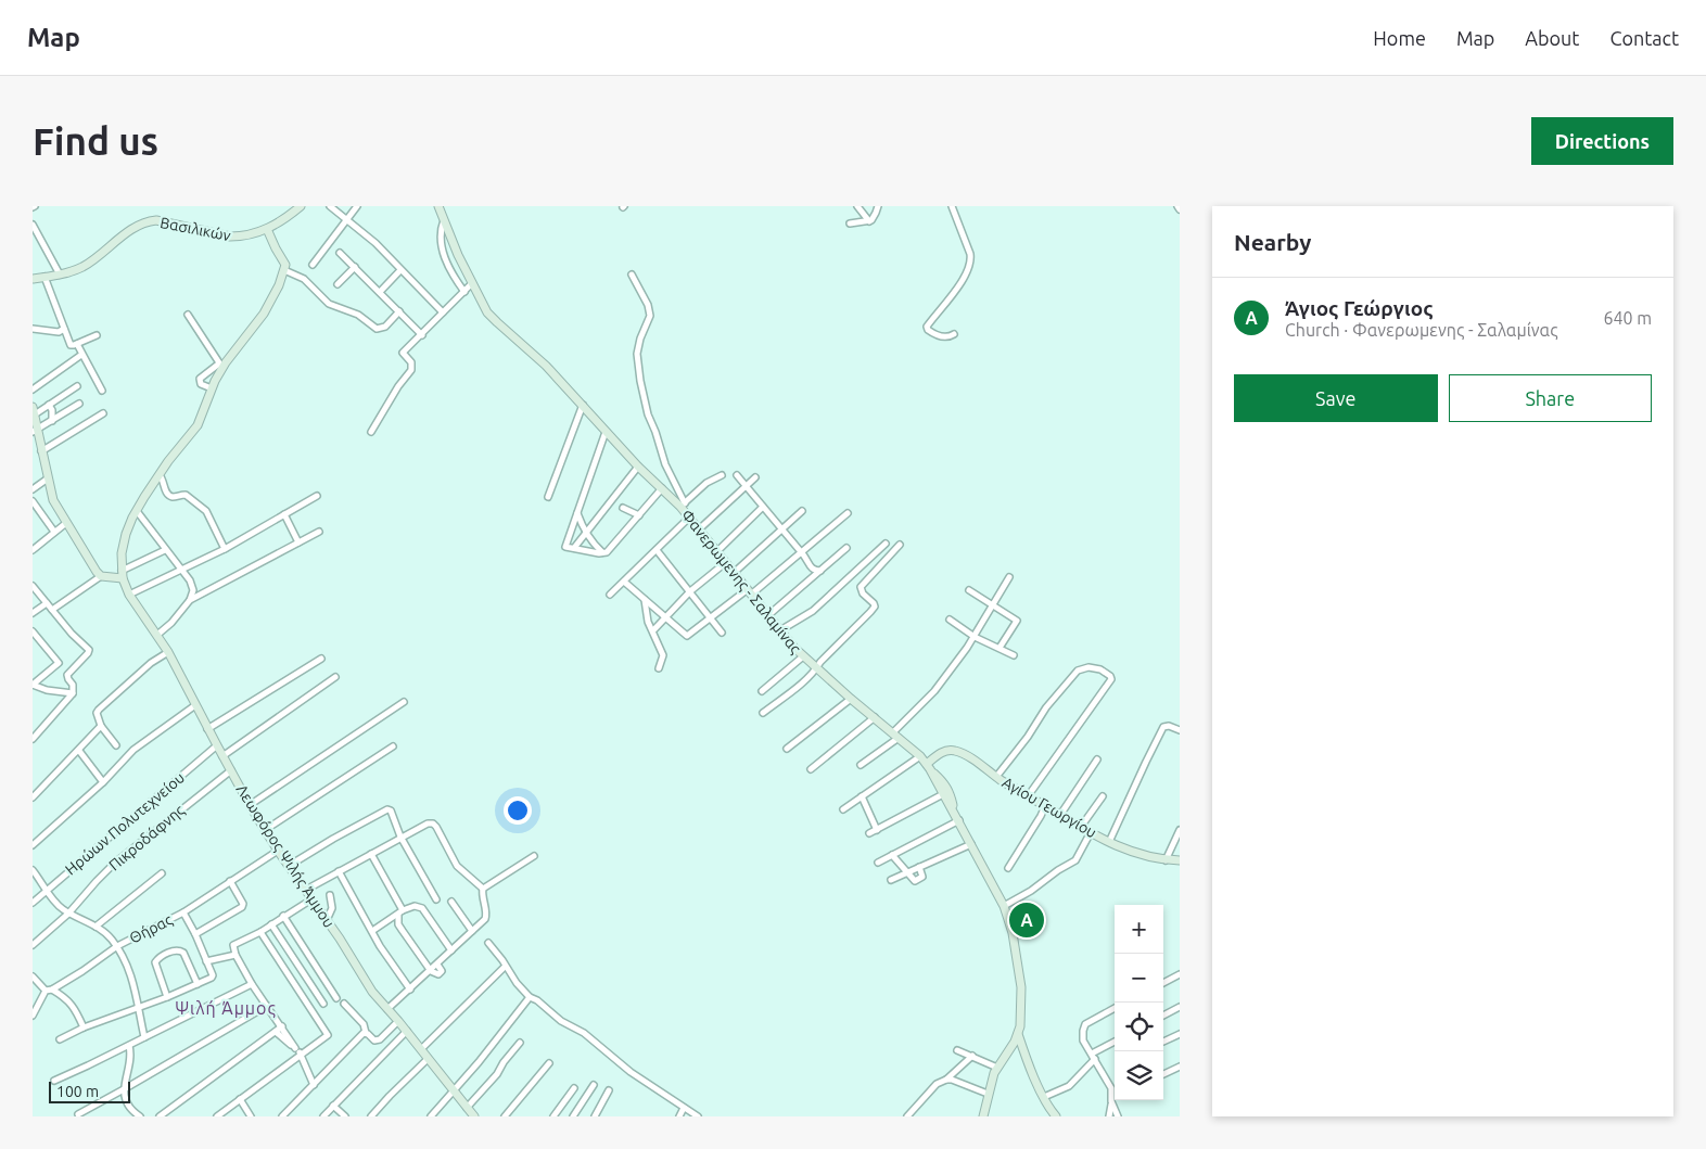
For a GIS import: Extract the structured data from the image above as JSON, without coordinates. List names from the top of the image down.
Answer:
{
  "streets": {
    "street": [
      "Βασιλικών",
      "Φανερωμενης - Σαλαμίνας",
      "Αγίου Γεωργίου",
      "Ηρώων Πολυτεχνείου",
      "Πικροδάφνης",
      "Λεωφόρος Ψιλής Άμμου",
      "Θήρας"
    ]
  },
  "crossings": [
    ["Φανερωμενης - Σαλαμίνας", "Αγίου Γεωργίου"],
    ["Ηρώων Πολυτεχνείου", "Λεωφόρος Ψιλής Άμμου"],
    ["Πικροδάφνης", "Λεωφόρος Ψιλής Άμμου"],
    ["Λεωφόρος Ψιλής Άμμου", "Θήρας"]
  ],
  "districts": ["Ψιλή Άμμος"],
  "scale_bar": "100 m",
  "page": {
    "header": "Map",
    "nav": [
      "Home",
      "Map",
      "About",
      "Contact"
    ],
    "buttons": [
      "Directions",
      ["Save", "Share"]
    ],
    "title": "Find us",
    "heading": "Nearby",
    "list": [
      {
        "mark": "A",
        "name": "Άγιος Γεώργιος",
        "note": "Church · Φανερωμενης - Σαλαμίνας",
        "value": "640 m"
      }
    ],
    "pins": "A",
    "map_buttons": ["+", "−"],
    "scale": "100 m"
  }
}
